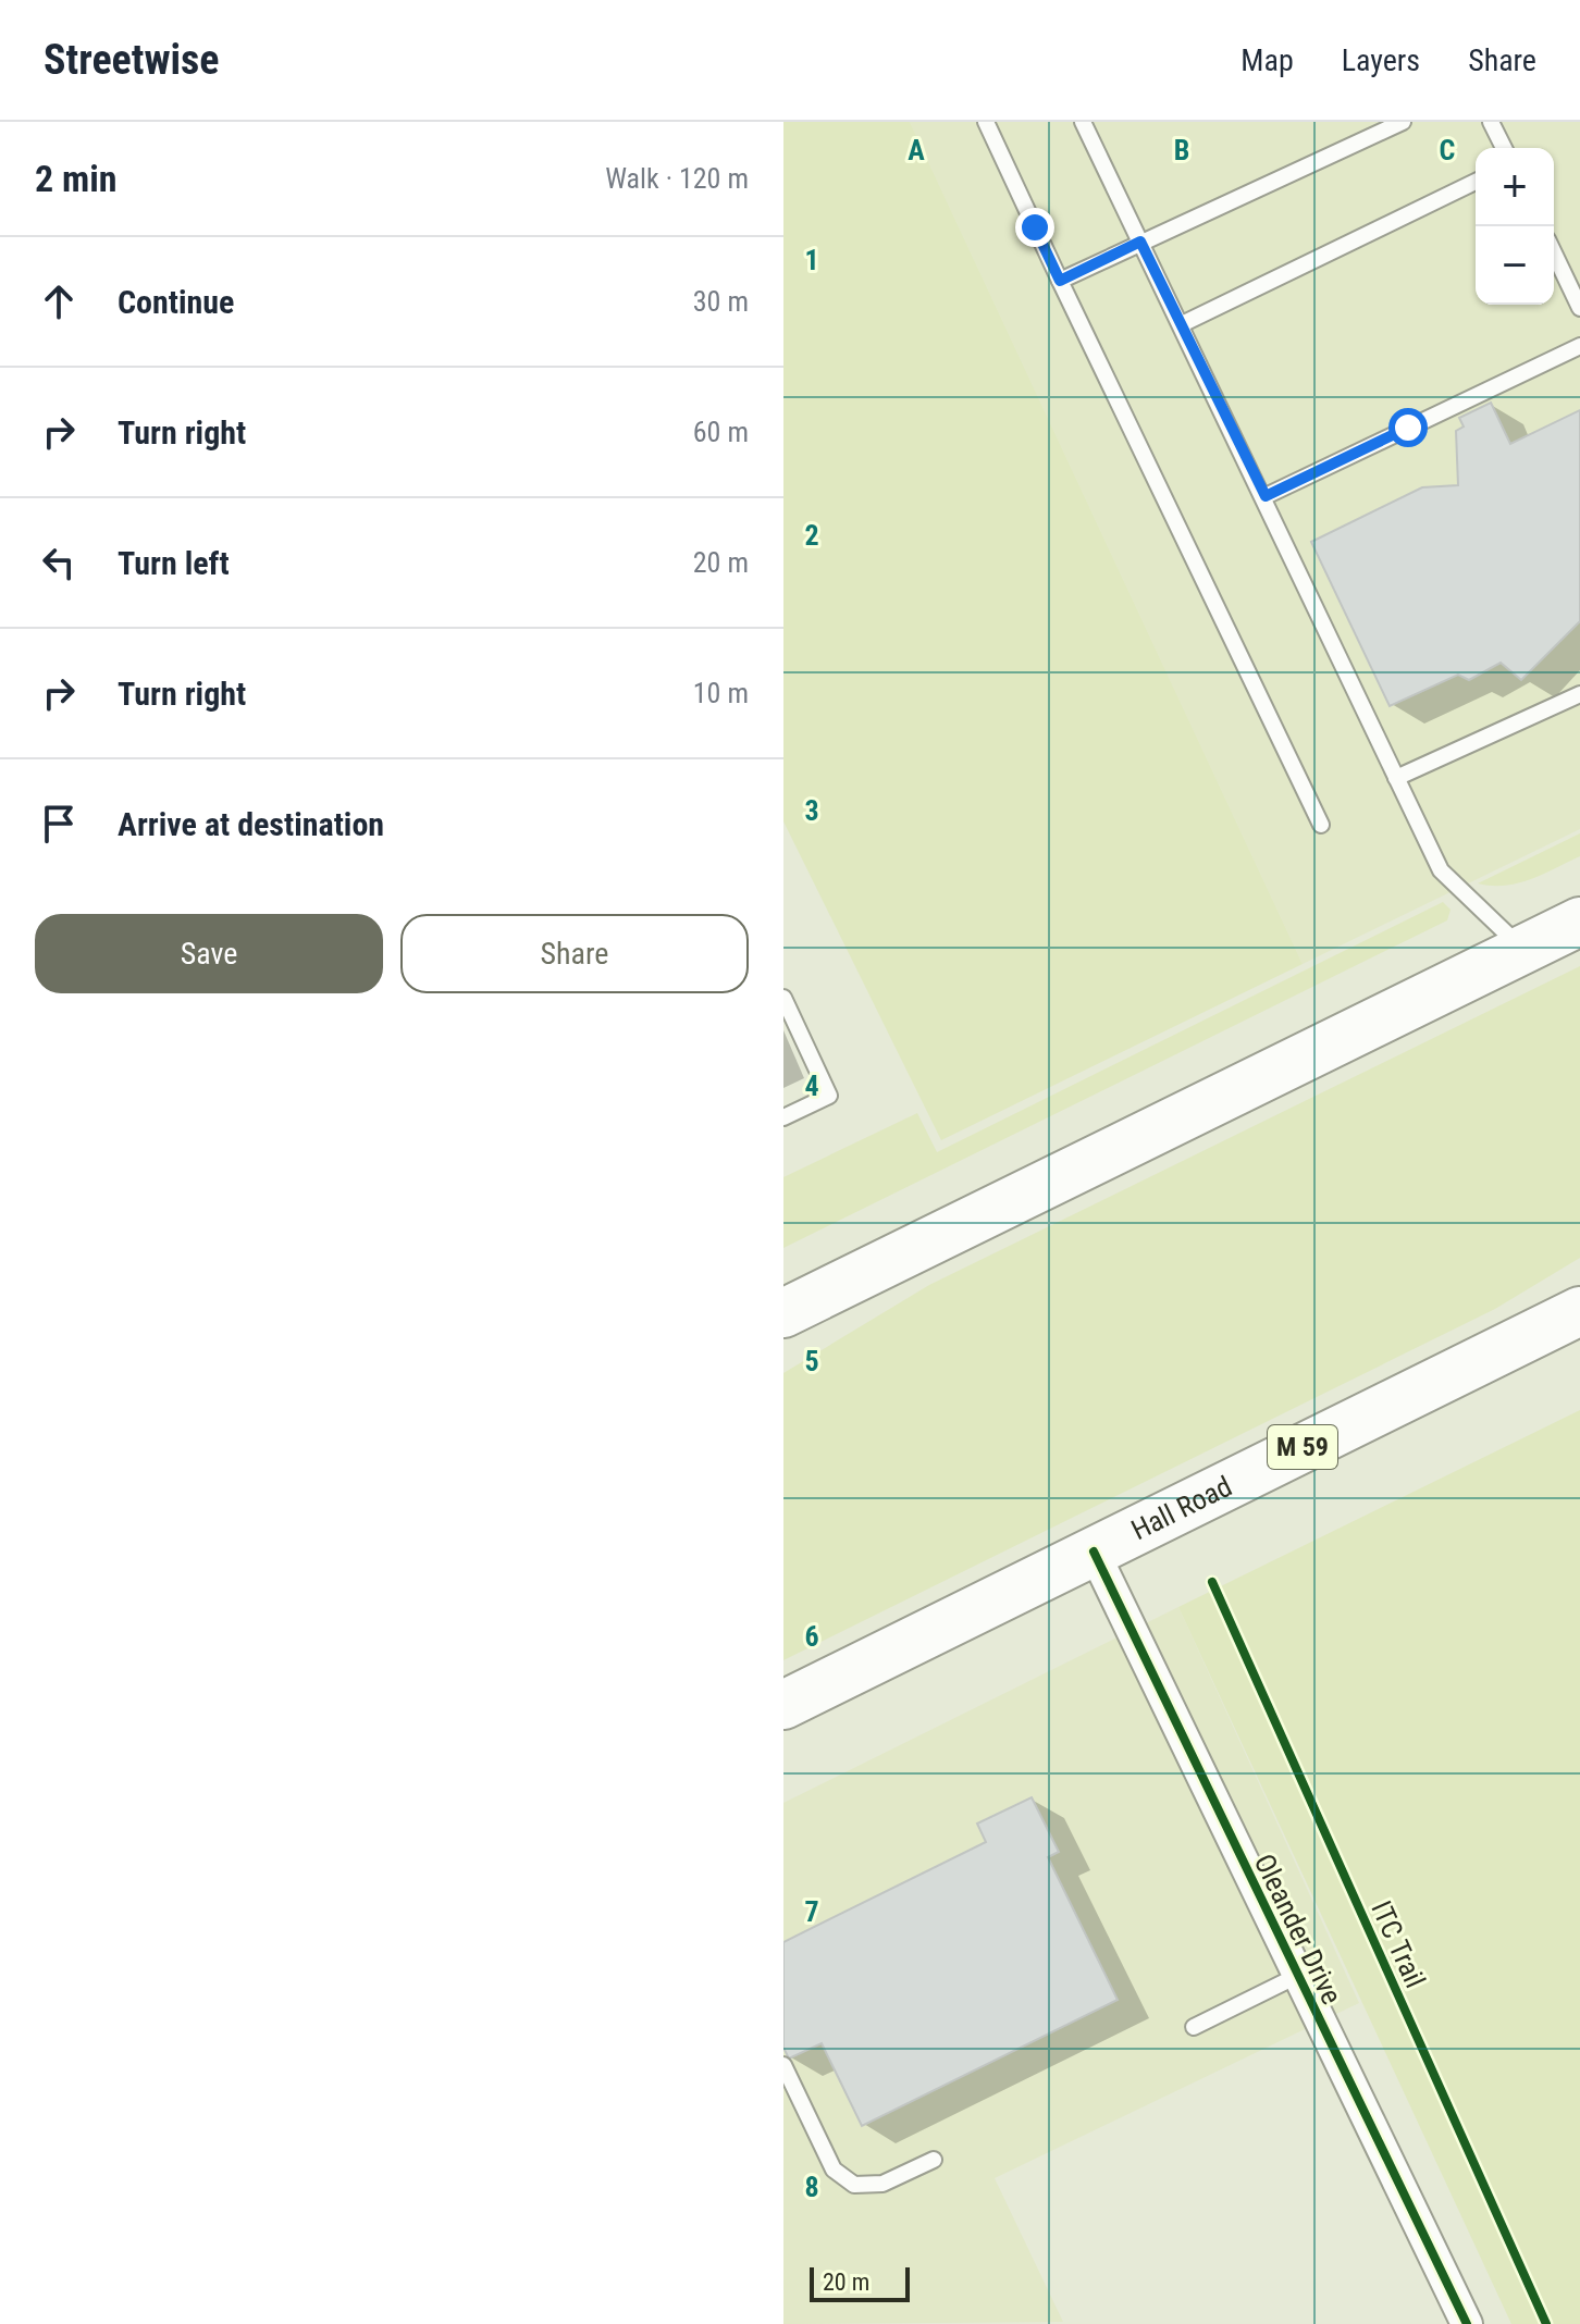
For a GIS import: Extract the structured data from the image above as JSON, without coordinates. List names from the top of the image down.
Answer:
{
  "streets": {
    "highway": ["M 59", "Hall Road"],
    "street": ["Oleander Drive"],
    "cycle path": ["ITC Trail"]
  },
  "crossings": [
    ["Hall Road", "Oleander Drive"]
  ],
  "scale_bar": "20 m",
  "page": {
    "header": "Streetwise",
    "nav": ["Map", "Layers", "Share"],
    "heading": ["2 min", "Walk · 120 m"],
    "map_buttons": ["+", "−"],
    "list": [
      ["Continue", "30 m"],
      ["Turn right", "60 m"],
      ["Turn left", "20 m"],
      ["Turn right", "10 m"],
      "Arrive at destination"
    ],
    "buttons": ["Save", "Share"],
    "scale": "20 m"
  },
  "grid": {
    "columns": ["A", "B", "C"],
    "rows": [
      "1",
      "2",
      "3",
      "4",
      "5",
      "6",
      "7",
      "8"
    ]
  }
}
